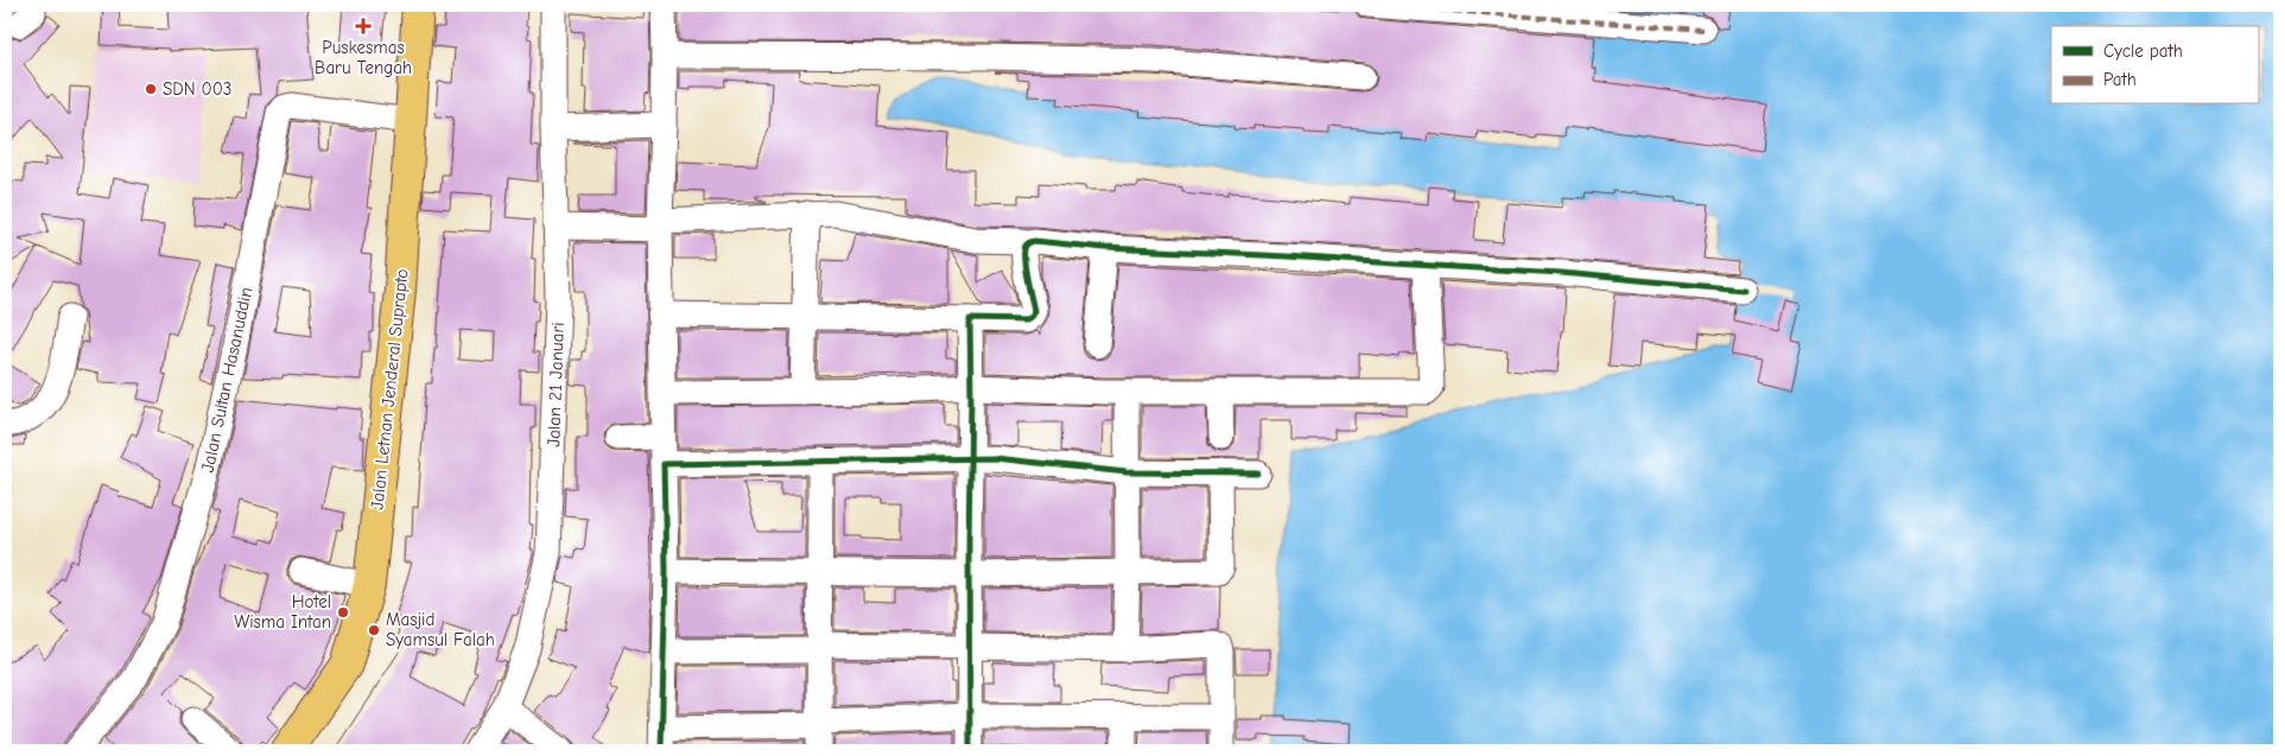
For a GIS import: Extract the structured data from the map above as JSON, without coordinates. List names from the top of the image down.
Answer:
{
  "streets": {
    "main road": ["Jalan Letnan Jenderal Suprapto"],
    "street": ["Jalan Sultan Hasanuddin", "Jalan 21 Januari"]
  },
  "crossings": [
    ["Jalan Sultan Hasanuddin", "Jalan Letnan Jenderal Suprapto"]
  ],
  "places": {
    "health": ["Puskesmas Baru Tengah"],
    "other": ["SDN 003", "Hotel Wisma Intan", "Masjid Syamsul Falah"]
  },
  "legend": ["Cycle path", "Path"]
}
